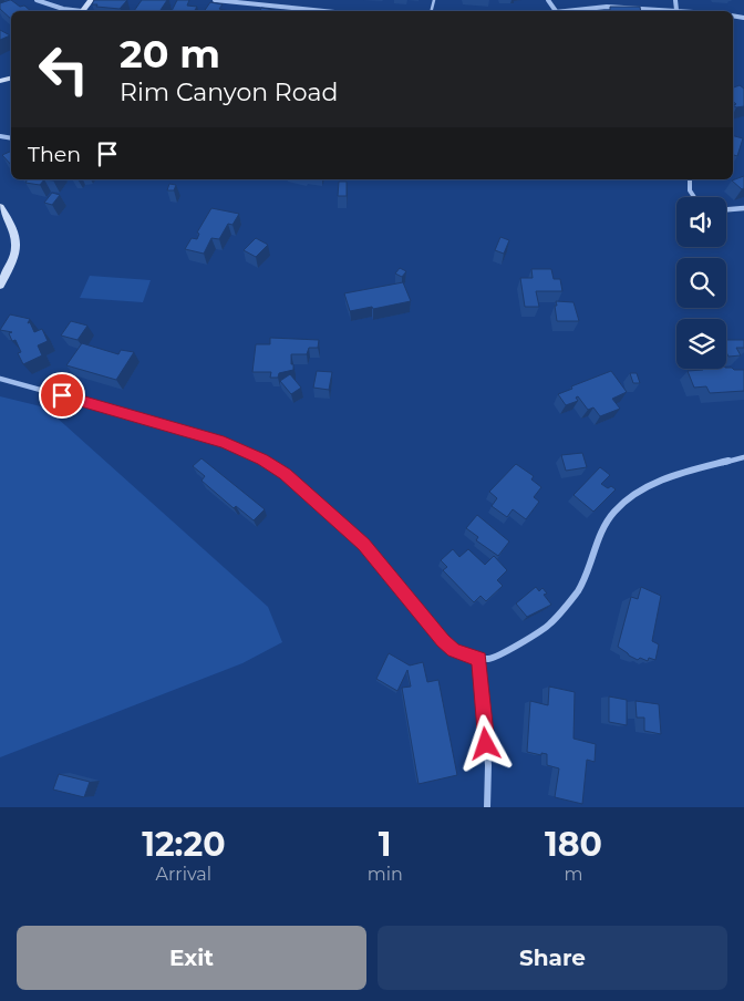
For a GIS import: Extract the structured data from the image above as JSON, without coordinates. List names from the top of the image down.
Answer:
{
  "page": {
    "turn": ["20 m", "Rim Canyon Road"],
    "then": "Then",
    "eta": [
      "12:20",
      "Arrival",
      "1",
      "min",
      "180",
      "m"
    ],
    "buttons": ["Exit", "Share"]
  }
}
